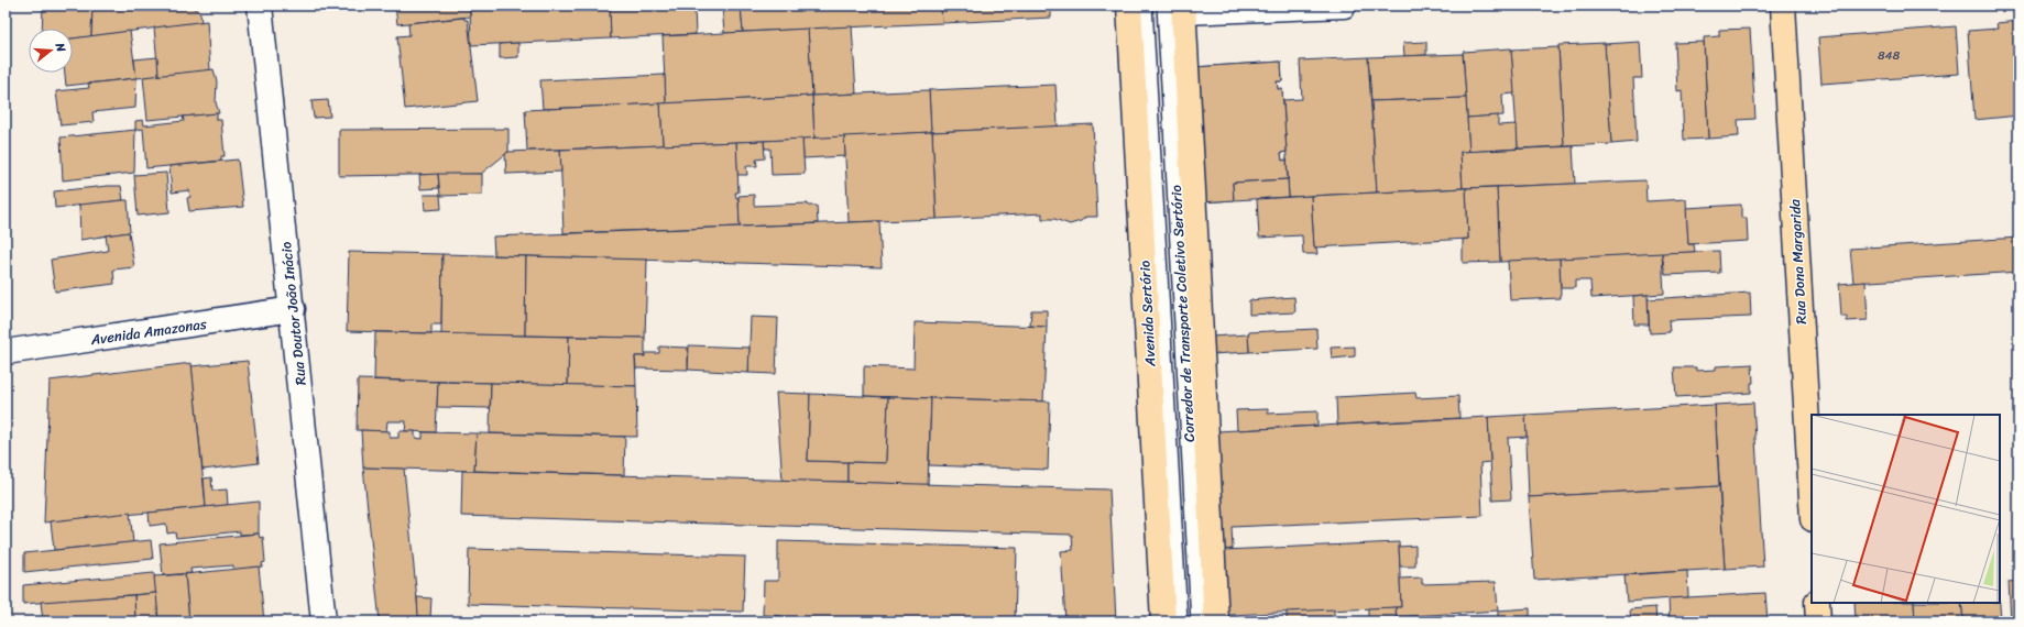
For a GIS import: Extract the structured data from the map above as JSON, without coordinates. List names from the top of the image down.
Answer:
{
  "streets": {
    "main road": ["Rua Dona Margarida", "Avenida Sertório"],
    "street": ["Rua Doutor João Inácio", "Avenida Amazonas"],
    "lane": ["Corredor de Transporte Coletivo Sertório"]
  },
  "crossings": [
    ["Rua Doutor João Inácio", "Avenida Amazonas"]
  ],
  "house_numbers": ["848"],
  "north": "right"
}
